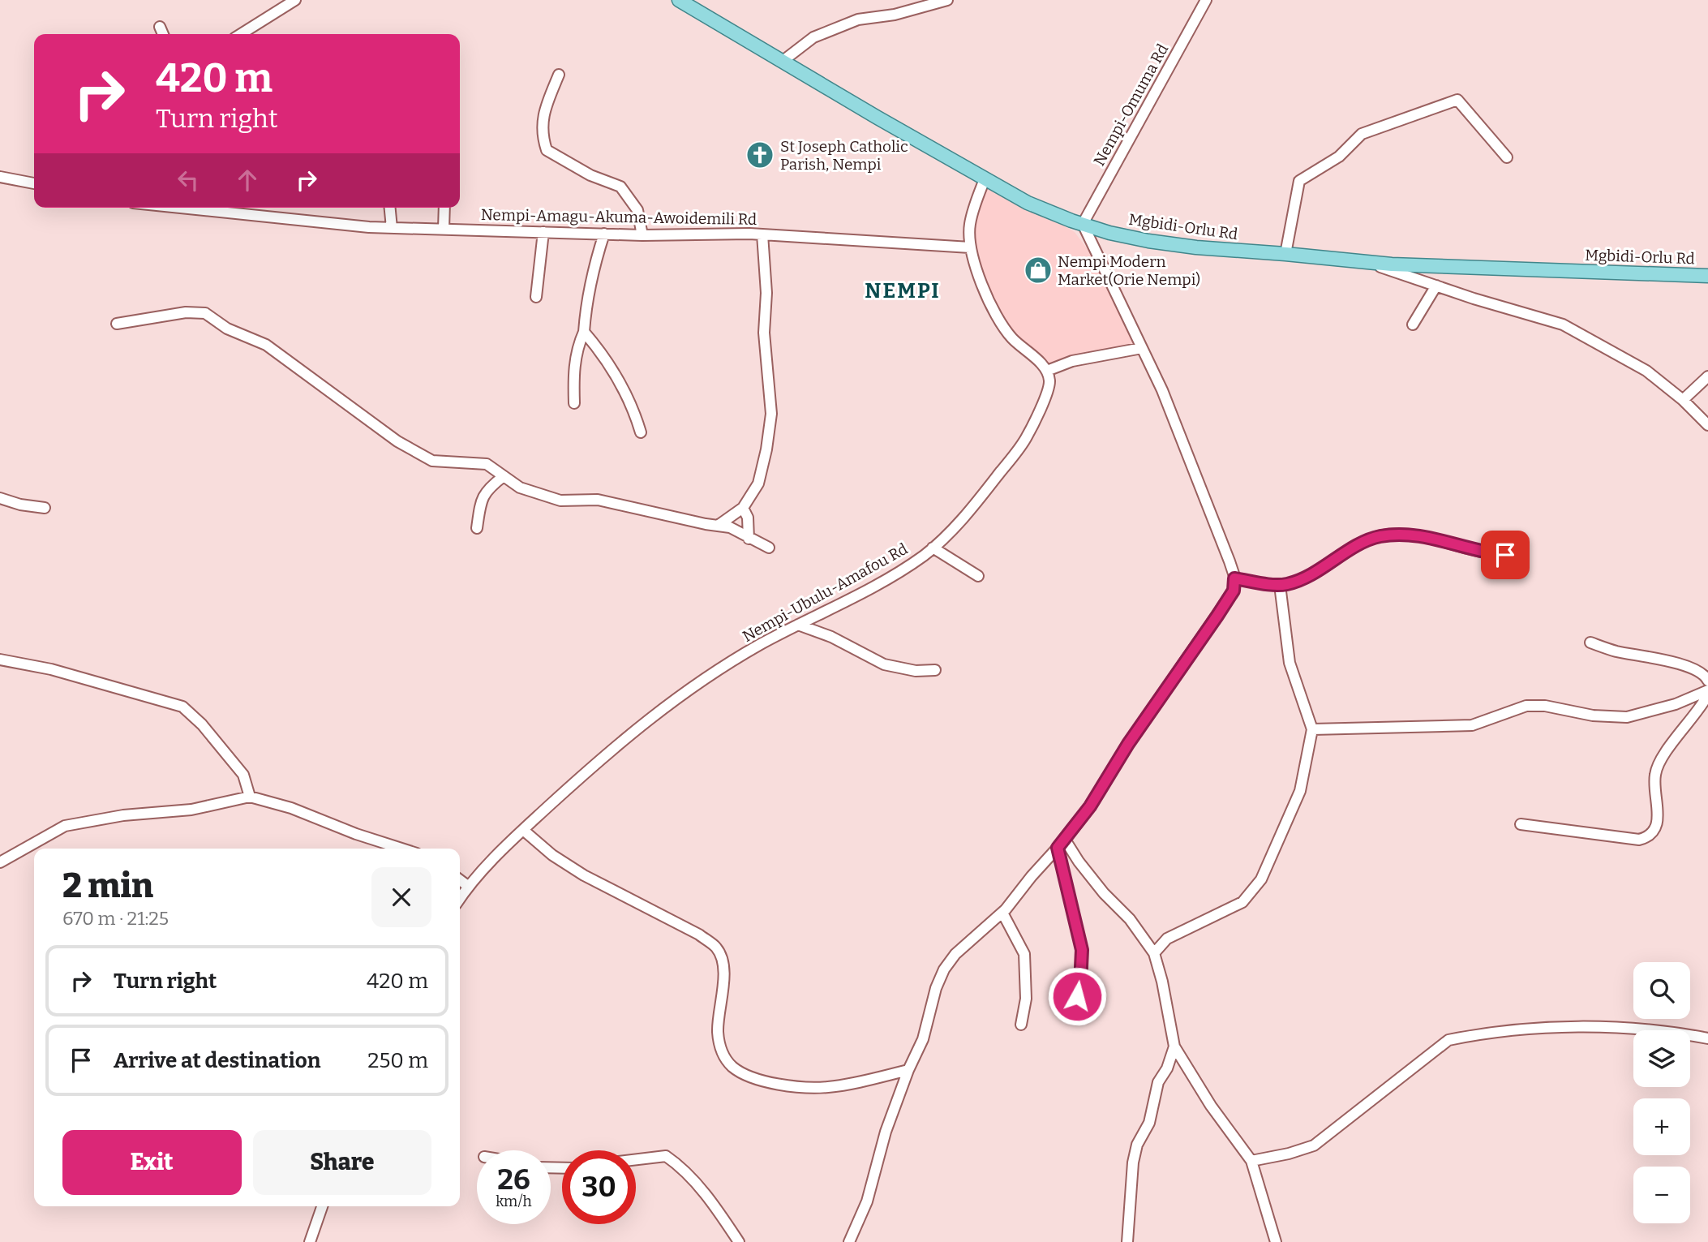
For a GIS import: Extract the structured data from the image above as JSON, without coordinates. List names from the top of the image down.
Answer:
{
  "streets": {
    "main road": ["Mgbidi-Orlu Rd"],
    "street": ["Nempi-Omuma Rd", "Nempi-Amagu-Akuma-Awoidemili Rd", "Nempi-Ubulu-Amafou Rd"]
  },
  "crossings": [
    ["Nempi-Omuma Rd", "Mgbidi-Orlu Rd"]
  ],
  "districts": ["NEMPI"],
  "places": {
    "church": ["St Joseph Catholic Parish, Nempi"],
    "shop": ["Nempi Modern Market(Orie Nempi)"]
  },
  "page": {
    "turn": ["420 m", "Turn right"],
    "heading": ["2 min", "670 m · 21:25"],
    "list": [
      {
        "name": "Turn right",
        "value": "420 m"
      },
      {
        "name": "Arrive at destination",
        "value": "250 m"
      }
    ],
    "map_buttons": ["+", "−"],
    "buttons": ["Exit", "Share"],
    "speed": "26 km/h",
    "limit": "30"
  }
}
